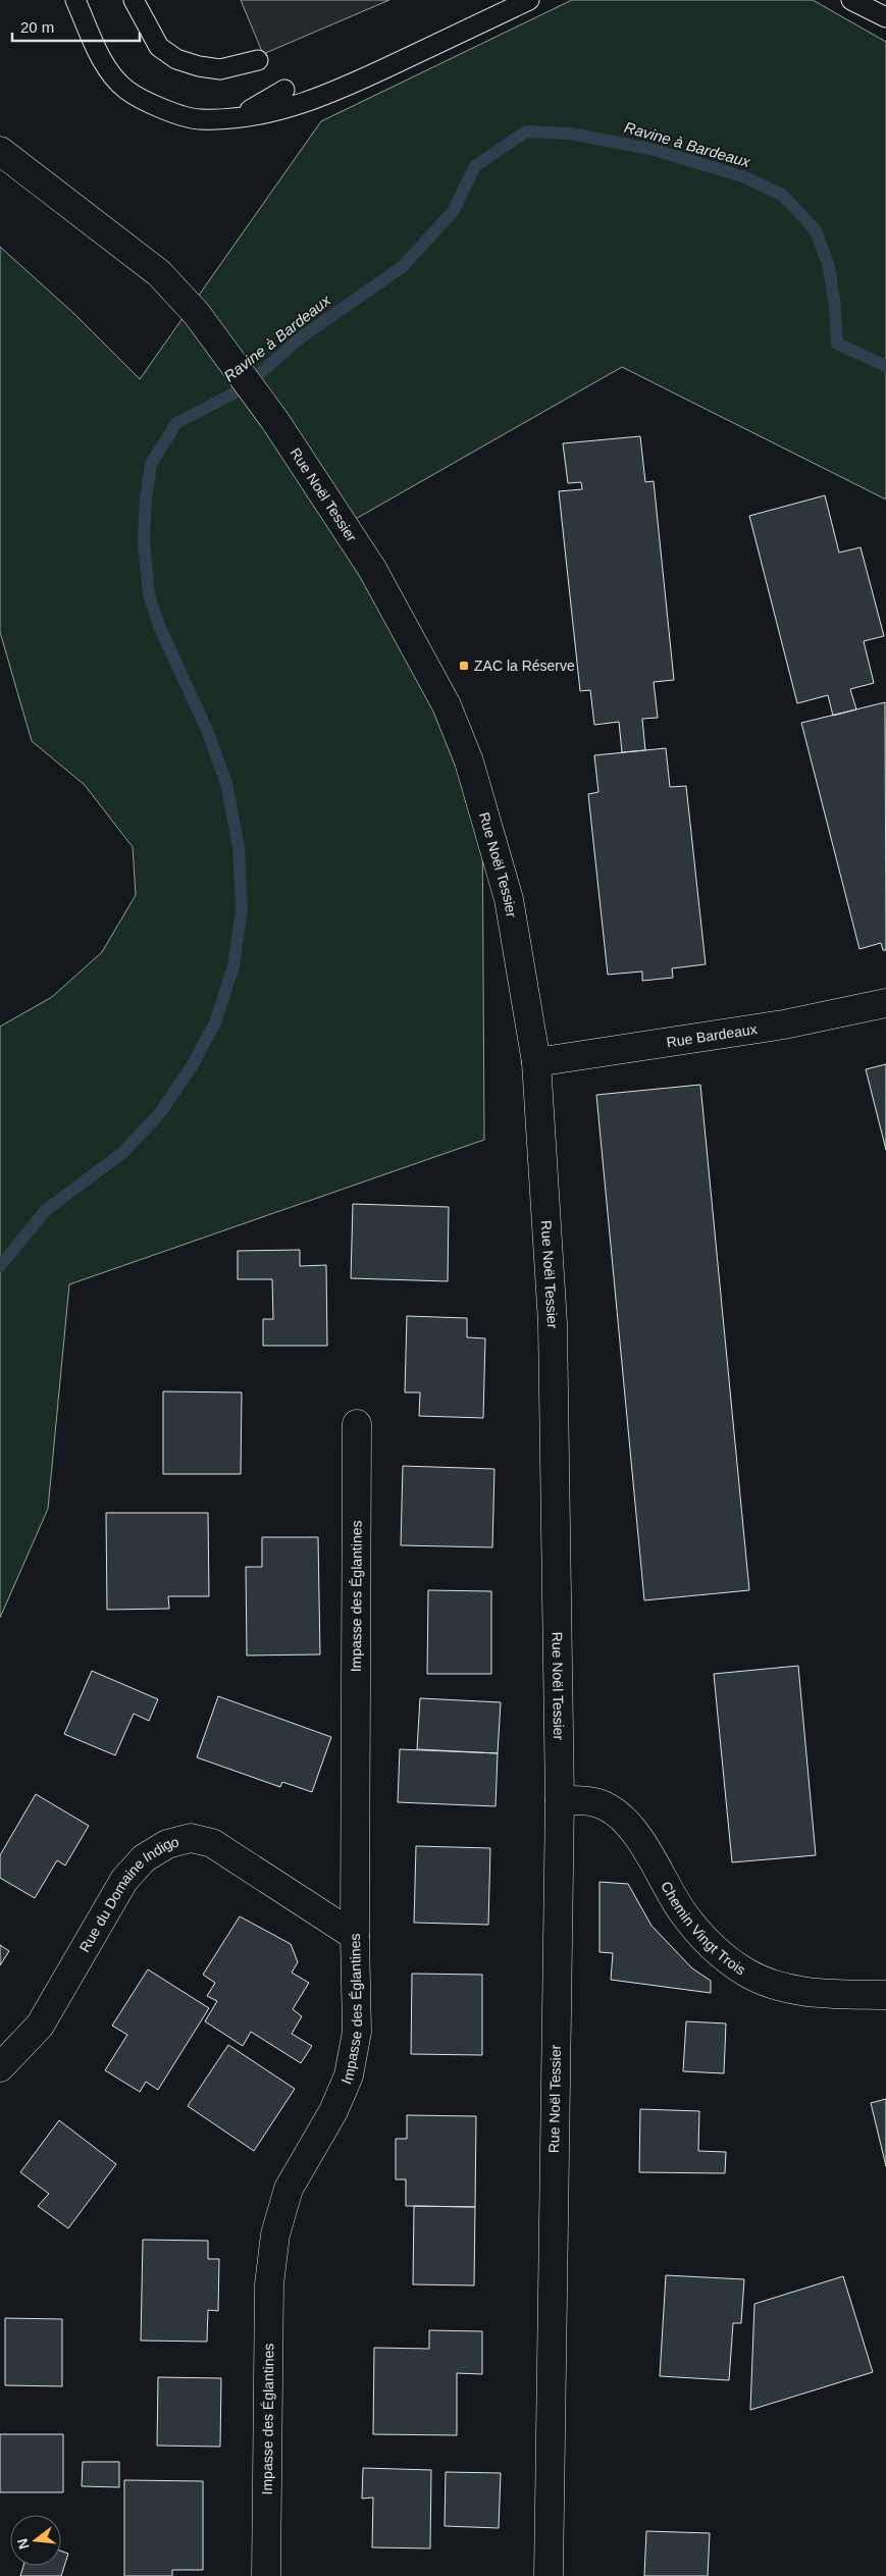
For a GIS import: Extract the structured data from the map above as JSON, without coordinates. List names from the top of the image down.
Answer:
{
  "streets": {
    "street": [
      "Rue Noël Tessier",
      "Rue Bardeaux",
      "Impasse des Églantines",
      "Rue du Domaine Indigo",
      "Chemin Vingt Trois"
    ]
  },
  "crossings": [
    ["Rue Noël Tessier", "Rue Bardeaux"],
    ["Rue Noël Tessier", "Chemin Vingt Trois"],
    ["Impasse des Églantines", "Rue du Domaine Indigo"]
  ],
  "water": ["Ravine à Bardeaux"],
  "places": {
    "transit": ["ZAC la Réserve"]
  },
  "scale_bar": "20 m",
  "north": "left"
}
